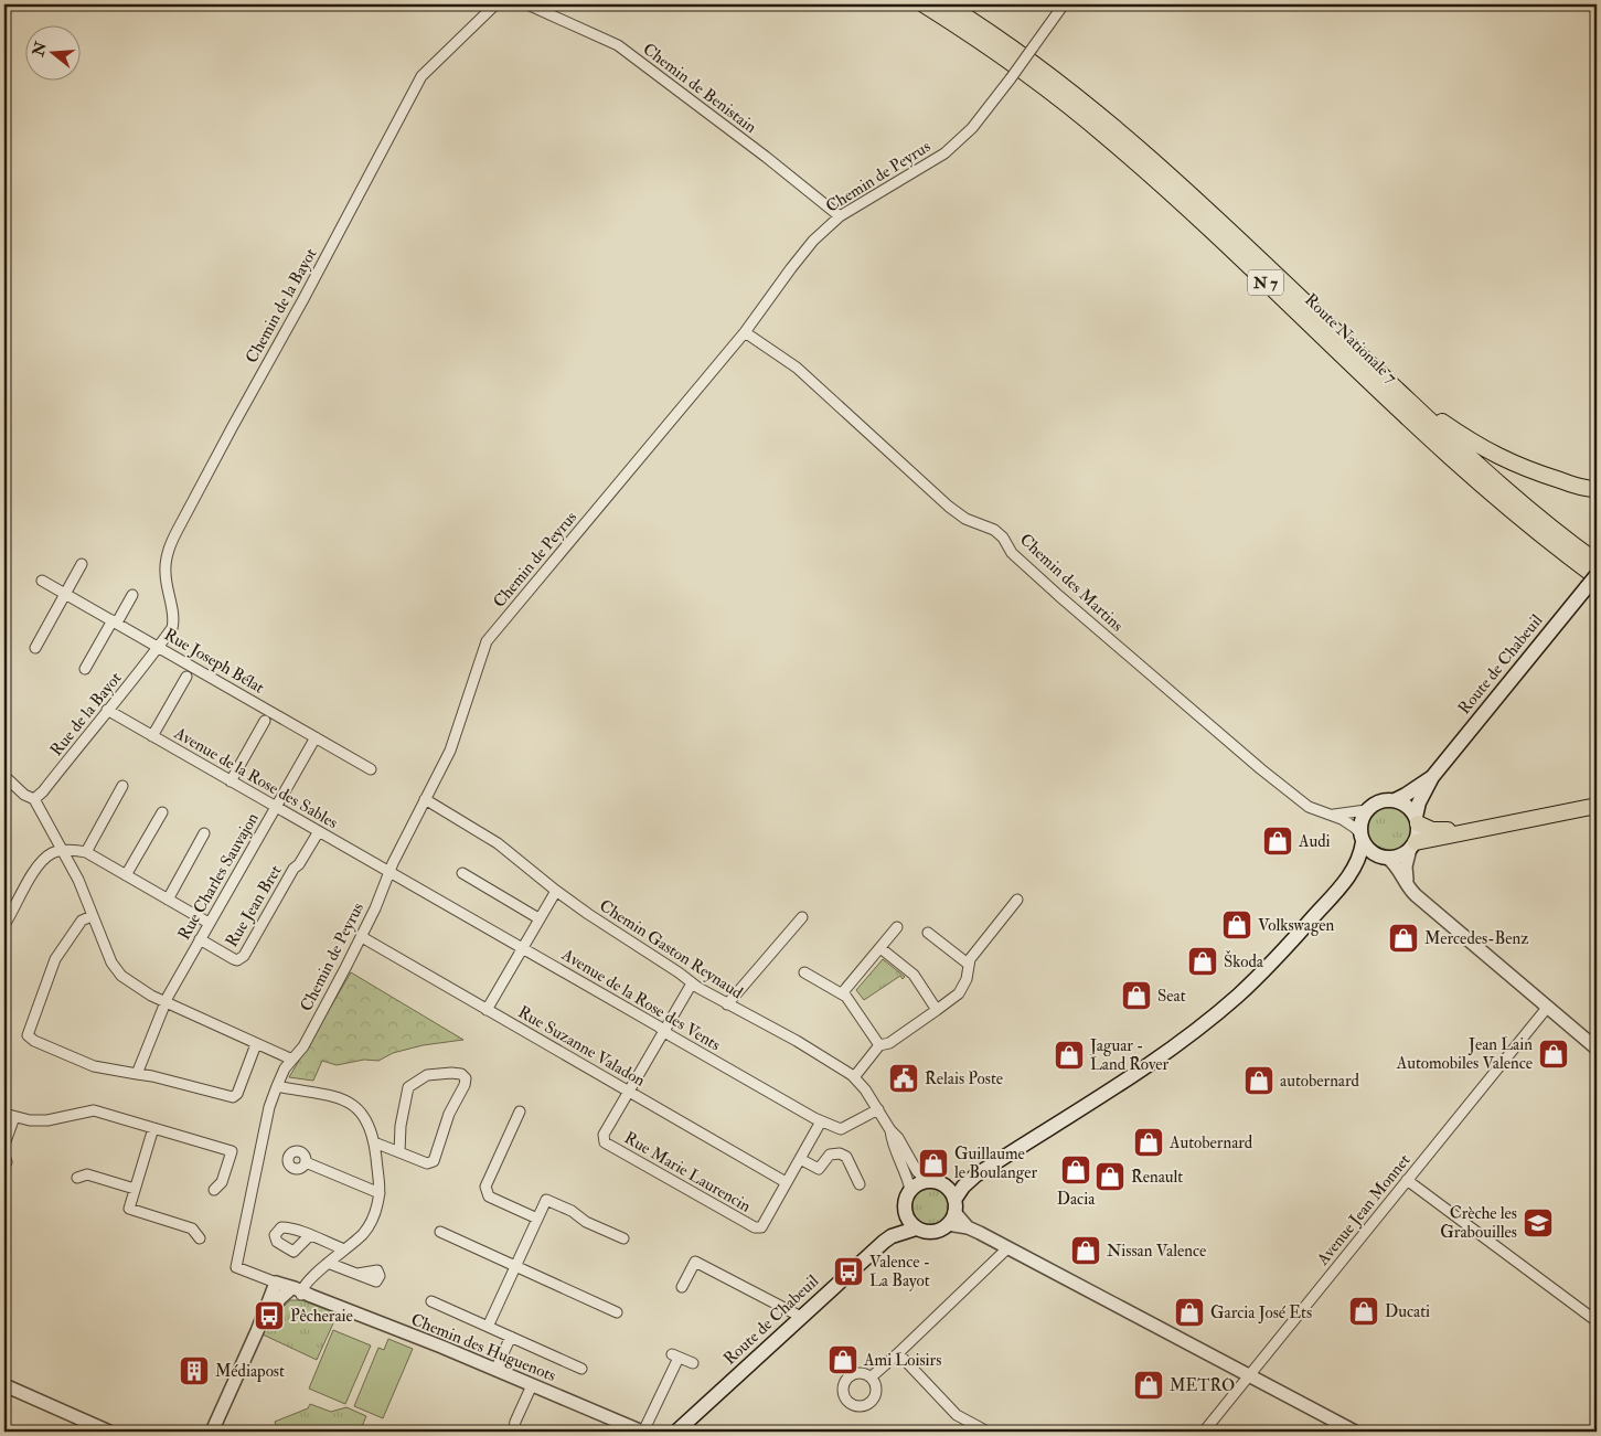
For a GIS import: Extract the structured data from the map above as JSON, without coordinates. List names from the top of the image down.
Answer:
{
  "streets": {
    "highway": ["N 7", "Route Nationale 7"],
    "main road": ["Route de Chabeuil"],
    "street": [
      "Chemin de Benistain",
      "Chemin de Peyrus",
      "Chemin de la Bayot",
      "Chemin des Martins",
      "Rue Joseph Bélat",
      "Rue de la Bayot",
      "Avenue de la Rose des Sables",
      "Rue Charles Sauvajon",
      "Rue Jean Bret",
      "Chemin Gaston Reynaud",
      "Avenue de la Rose des Vents",
      "Rue Suzanne Valadon",
      "Rue Marie Laurencin",
      "Avenue Jean Monnet",
      "Chemin des Huguenots"
    ]
  },
  "crossings": [
    ["Chemin de Benistain", "Chemin de Peyrus"],
    ["Chemin de Peyrus", "Chemin des Martins"],
    ["Chemin de Peyrus", "Avenue de la Rose des Sables"],
    ["Chemin de Peyrus", "Chemin Gaston Reynaud"],
    ["Chemin de Peyrus", "Avenue de la Rose des Vents"],
    ["Chemin de Peyrus", "Rue Suzanne Valadon"],
    ["Chemin de Peyrus", "Chemin des Huguenots"],
    ["Chemin de la Bayot", "Rue Joseph Bélat"],
    ["Chemin de la Bayot", "Rue de la Bayot"],
    ["Route Nationale 7", "Route de Chabeuil"],
    ["Rue Joseph Bélat", "Rue de la Bayot"],
    ["Rue Joseph Bélat", "Rue Charles Sauvajon"],
    ["Route de Chabeuil", "Chemin Gaston Reynaud"],
    ["Rue de la Bayot", "Avenue de la Rose des Sables"],
    ["Avenue de la Rose des Sables", "Rue Charles Sauvajon"],
    ["Avenue de la Rose des Sables", "Rue Jean Bret"],
    ["Avenue de la Rose des Sables", "Avenue de la Rose des Vents"],
    ["Rue Charles Sauvajon", "Rue Jean Bret"],
    ["Chemin Gaston Reynaud", "Avenue de la Rose des Vents"],
    ["Chemin Gaston Reynaud", "Rue Marie Laurencin"],
    ["Avenue de la Rose des Vents", "Rue Marie Laurencin"],
    ["Rue Suzanne Valadon", "Rue Marie Laurencin"]
  ],
  "places": {
    "shop": [
      "Audi",
      "Volkswagen",
      "Mercedes-Benz",
      "Škoda",
      "Seat",
      "Jean Lain Automobiles Valence",
      "Jaguar - Land Rover",
      "autobernard",
      "Autobernard",
      "Guillaume le Boulanger",
      "Dacia",
      "Renault",
      "Nissan Valence",
      "Ducati",
      "Garcia José Ets",
      "Ami Loisirs",
      "METRO"
    ],
    "public building": ["Relais Poste"],
    "school or university": ["Crèche les Grabouilles"],
    "bus stop": ["Valence - La Bayot", "Pêcheraie"],
    "building": ["Médiapost"]
  },
  "north": "left"
}
